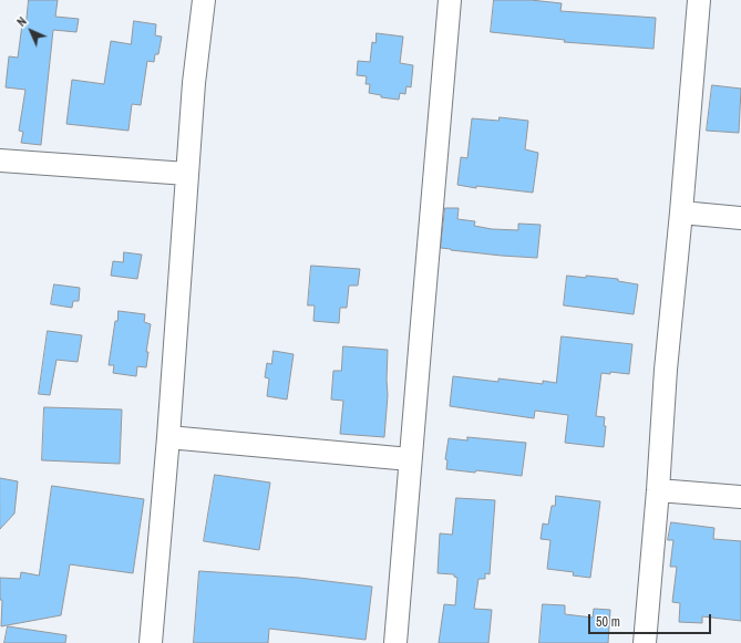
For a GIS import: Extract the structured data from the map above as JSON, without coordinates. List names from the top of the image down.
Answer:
{
  "scale_bar": "50 m",
  "north": "top left"
}
